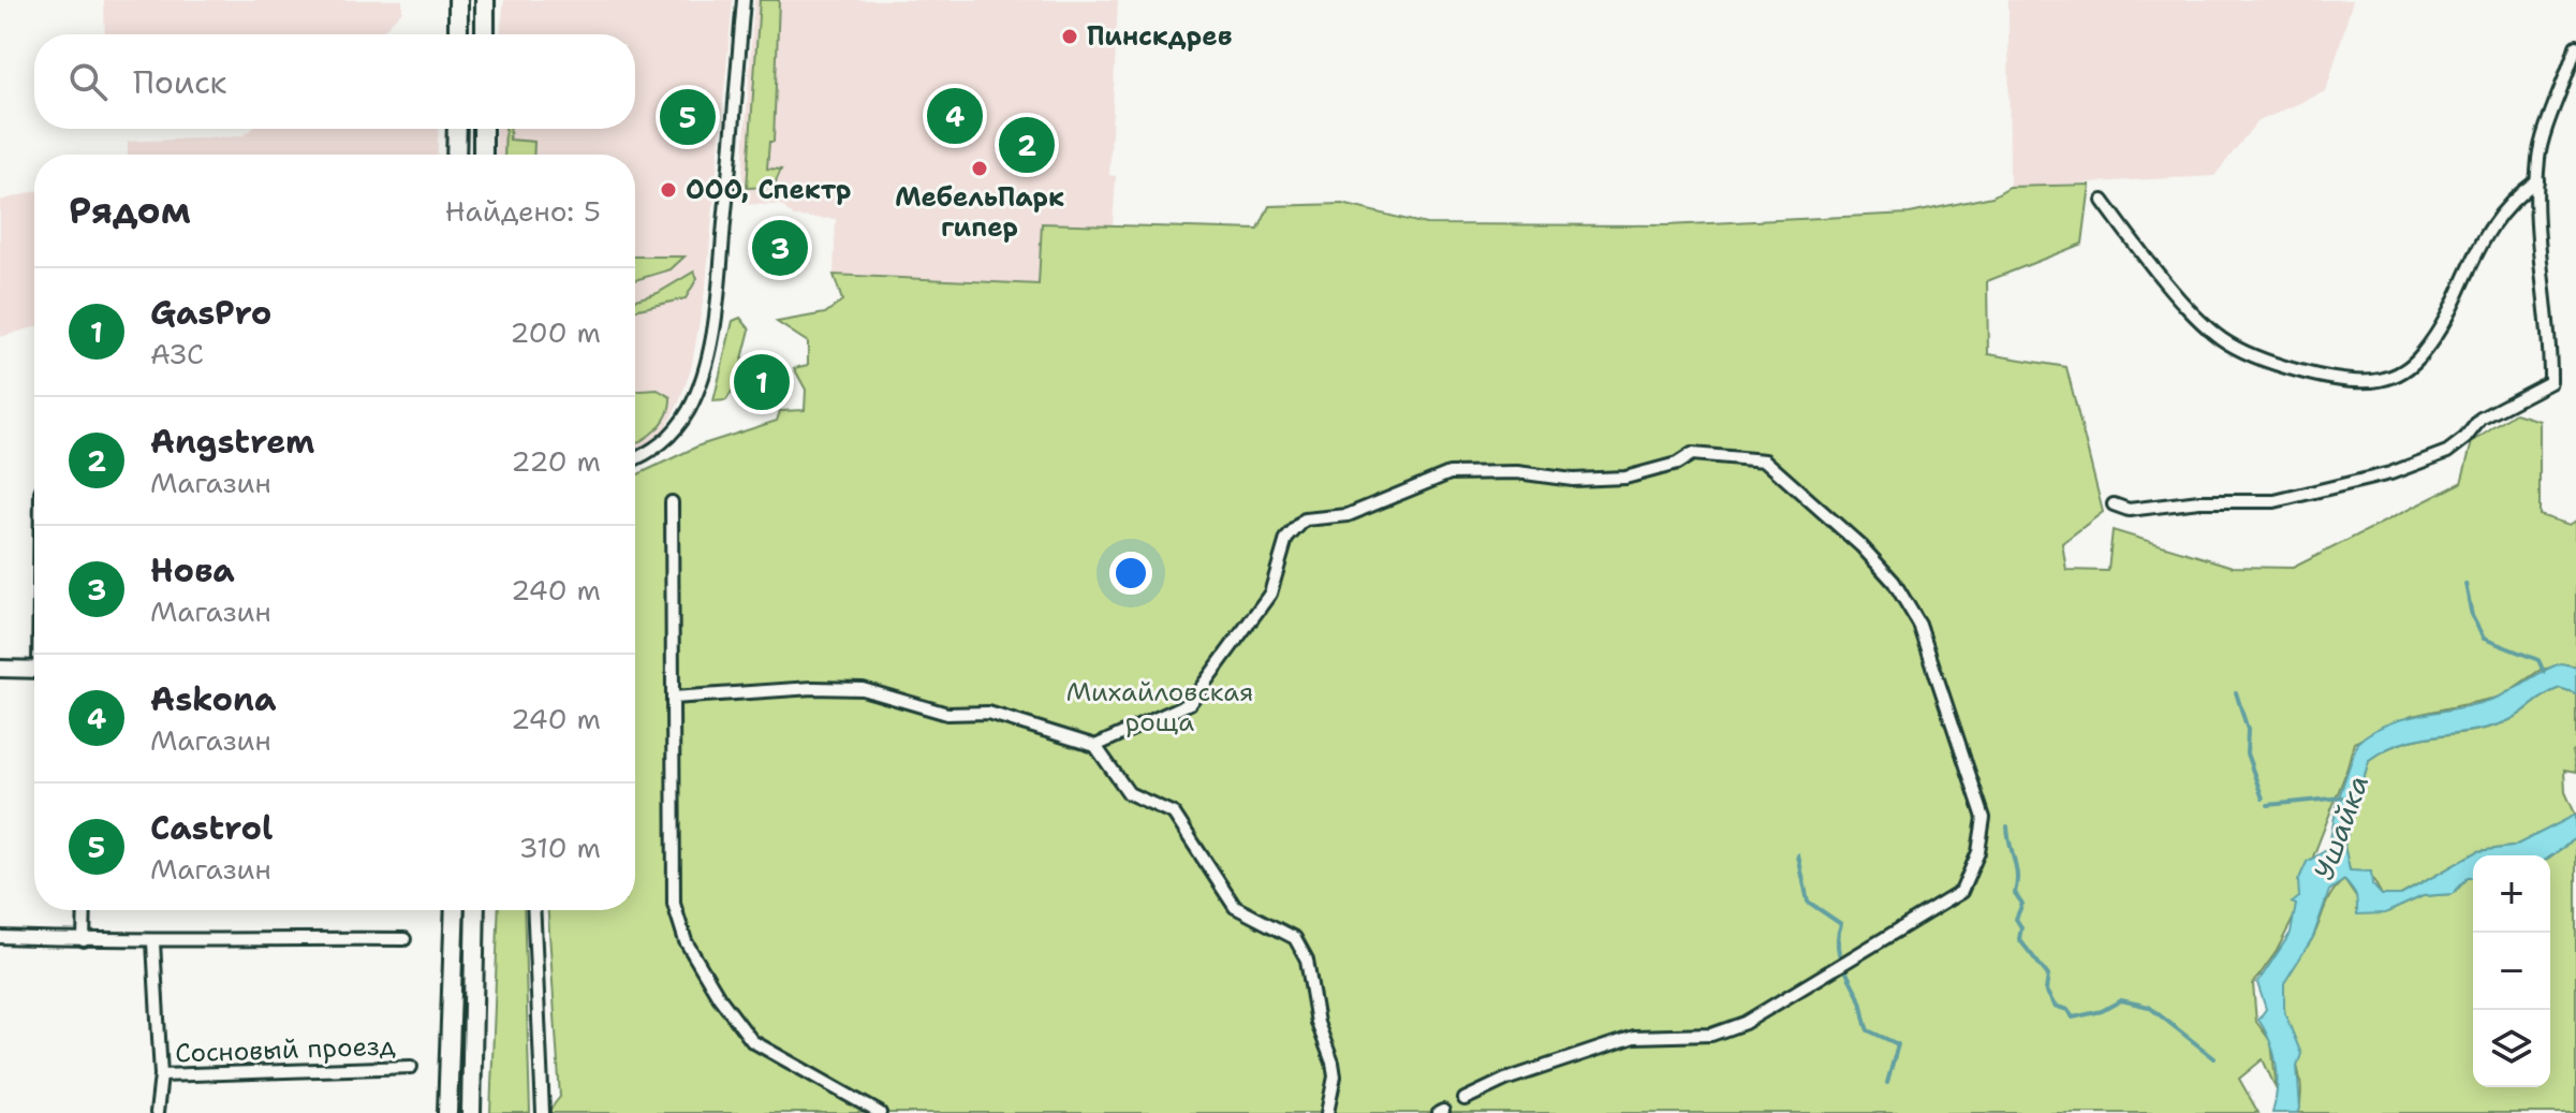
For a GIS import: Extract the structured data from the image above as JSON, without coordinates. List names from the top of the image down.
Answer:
{
  "streets": {
    "street": ["Сосновый проезд"]
  },
  "water": ["Ушайка"],
  "parks": ["Михайловская роща"],
  "places": ["Пинскдрев", "МебельПарк гипер", "ООО, Спектр"],
  "page": {
    "search": "Поиск",
    "pins": [
      "4",
      "5",
      "2",
      "3",
      "1"
    ],
    "heading": ["Рядом", "Найдено: 5"],
    "list": [
      {
        "mark": "1",
        "name": "GasPro",
        "note": "АЗС",
        "value": "200 m"
      },
      {
        "mark": "2",
        "name": "Angstrem",
        "note": "Магазин",
        "value": "220 m"
      },
      {
        "mark": "3",
        "name": "Нова",
        "note": "Магазин",
        "value": "240 m"
      },
      {
        "mark": "4",
        "name": "Askona",
        "note": "Магазин",
        "value": "240 m"
      },
      {
        "mark": "5",
        "name": "Castrol",
        "note": "Магазин",
        "value": "310 m"
      }
    ],
    "map_buttons": ["+", "−"]
  }
}
